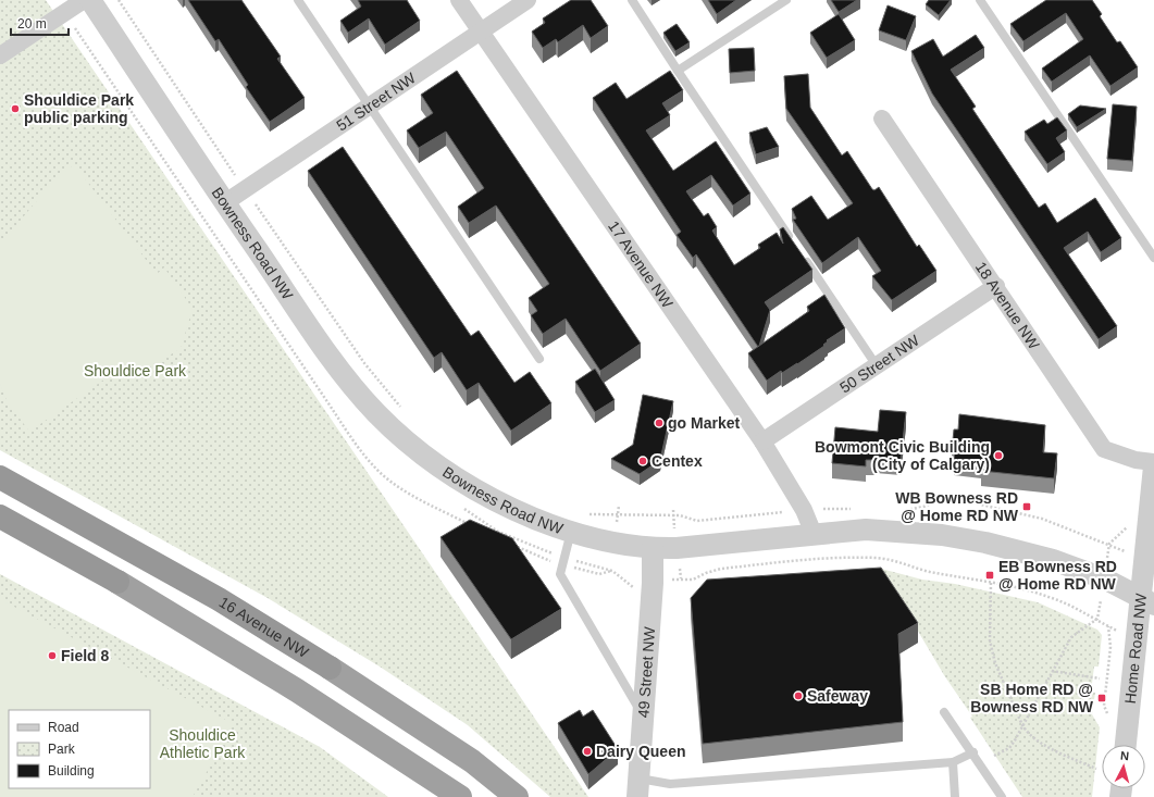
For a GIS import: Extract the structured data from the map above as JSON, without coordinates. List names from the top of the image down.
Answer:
{
  "streets": {
    "highway": ["16 Avenue NW"],
    "street": [
      "51 Street NW",
      "Bowness Road NW",
      "17 Avenue NW",
      "18 Avenue NW",
      "50 Street NW",
      "Home Road NW",
      "49 Street NW"
    ]
  },
  "crossings": [
    ["51 Street NW", "Bowness Road NW"],
    ["51 Street NW", "17 Avenue NW"],
    ["Bowness Road NW", "17 Avenue NW"],
    ["Bowness Road NW", "Home Road NW"],
    ["Bowness Road NW", "49 Street NW"],
    ["17 Avenue NW", "50 Street NW"],
    ["18 Avenue NW", "50 Street NW"]
  ],
  "parks": ["Shouldice Park", "Shouldice Athletic Park"],
  "places": {
    "other": [
      "Shouldice Park public parking",
      "go Market",
      "Bowmont Civic Building (City of Calgary)",
      "Centex",
      "Field 8",
      "Safeway",
      "Dairy Queen"
    ],
    "transit": ["WB Bowness RD @ Home RD NW", "EB Bowness RD @ Home RD NW", "SB Home RD @ Bowness RD NW"]
  },
  "legend": ["Road", "Park", "Building"],
  "scale_bar": "20 m",
  "north": "top"
}
